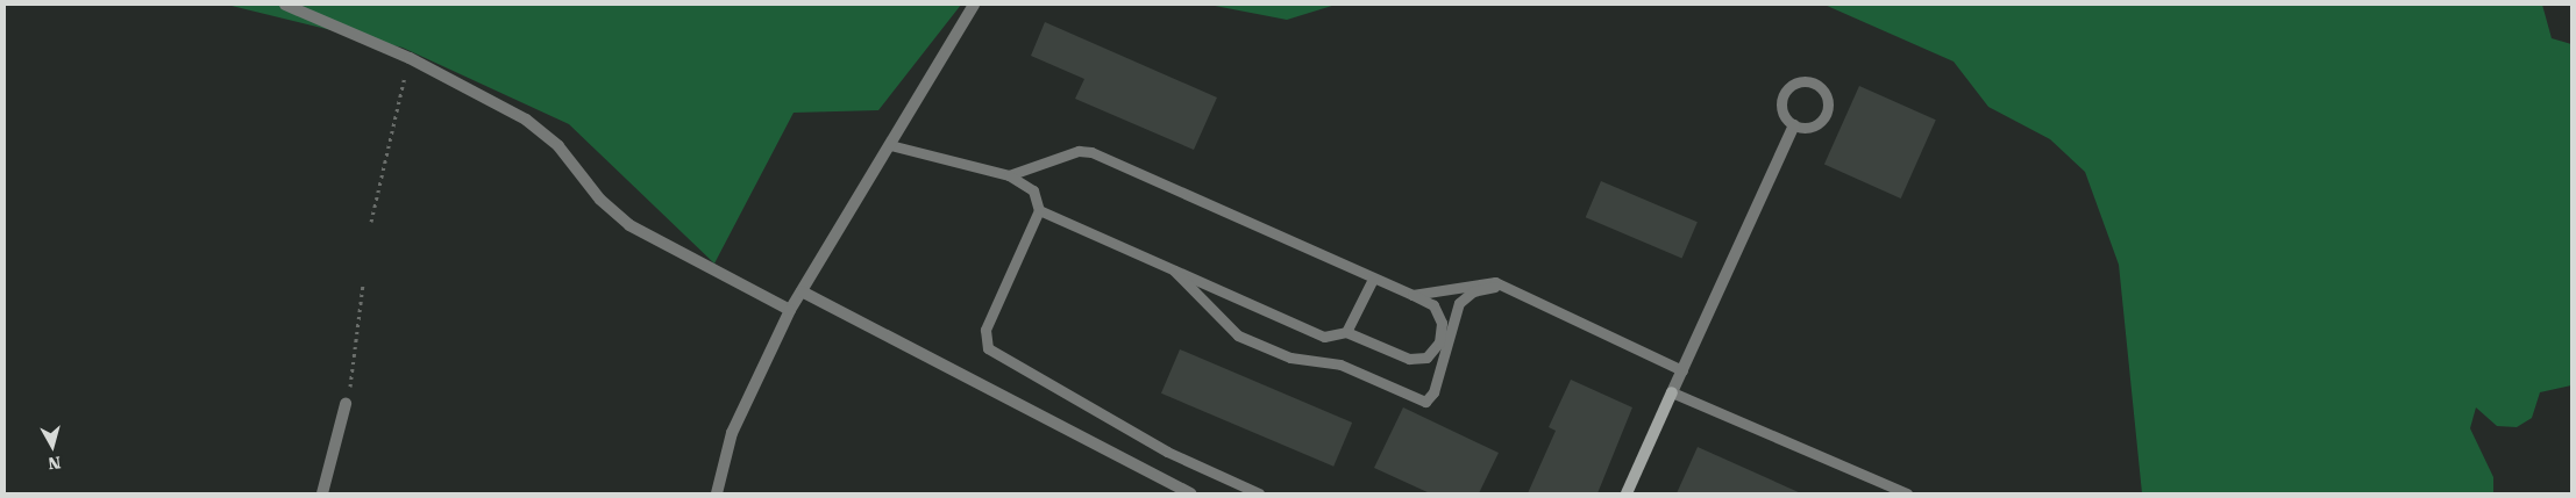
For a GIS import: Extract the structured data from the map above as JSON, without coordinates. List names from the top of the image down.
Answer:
{
  "north": "bottom"
}
